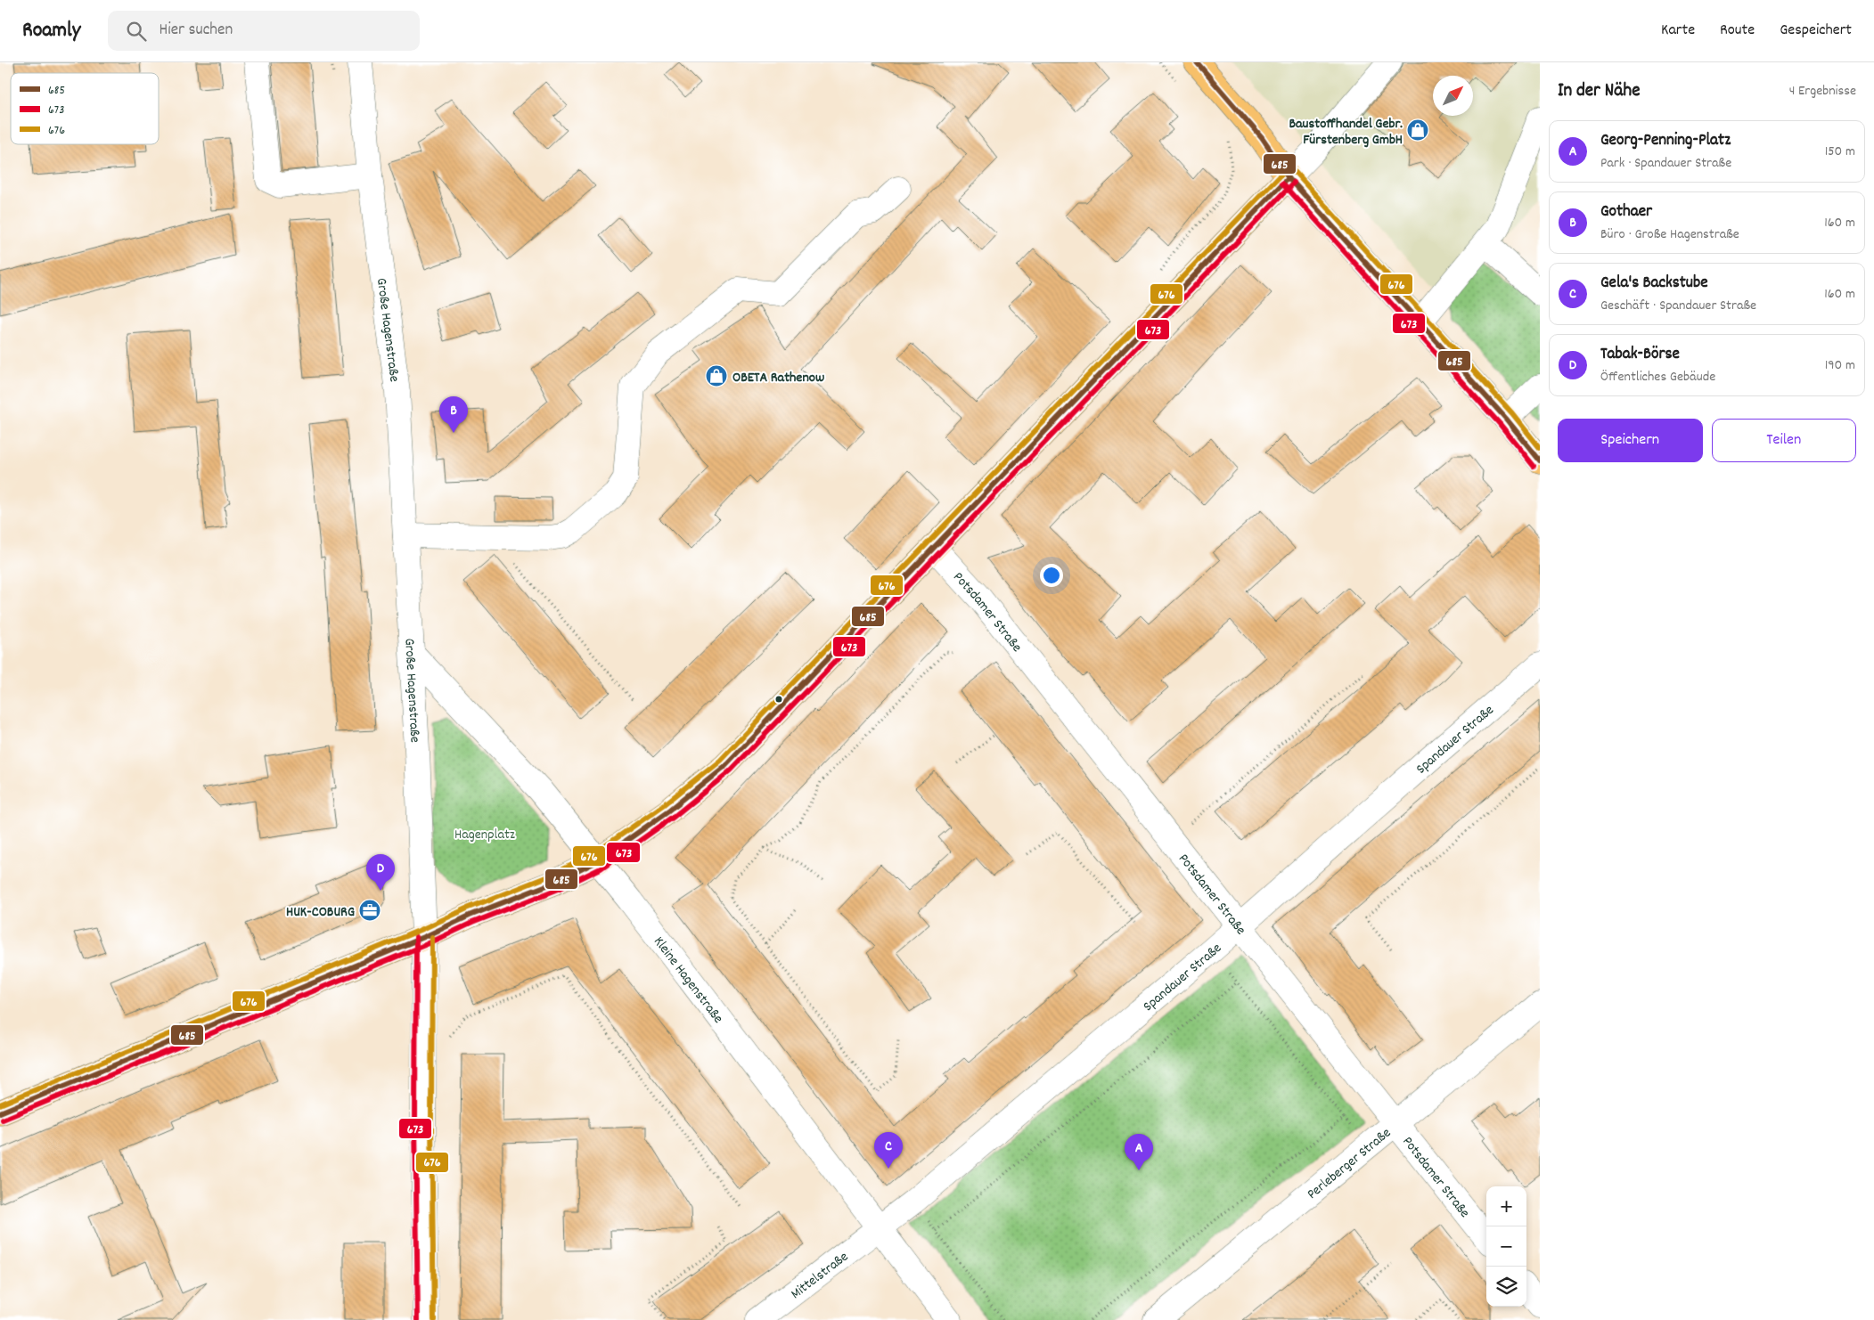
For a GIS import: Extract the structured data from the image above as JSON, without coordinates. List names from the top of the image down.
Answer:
{
  "streets": {
    "street": [
      "Große Hagenstraße",
      "Potsdamer Straße",
      "Spandauer Straße",
      "Kleine Hagenstraße",
      "Perleberger Straße",
      "Mittelstraße"
    ]
  },
  "crossings": [
    ["Große Hagenstraße", "Kleine Hagenstraße"],
    ["Potsdamer Straße", "Spandauer Straße"],
    ["Potsdamer Straße", "Perleberger Straße"],
    ["Spandauer Straße", "Kleine Hagenstraße"],
    ["Spandauer Straße", "Mittelstraße"],
    ["Kleine Hagenstraße", "Mittelstraße"]
  ],
  "parks": ["Hagenplatz"],
  "places": {
    "shop": ["Baustoffhandel Gebr. Fürstenberg GmbH", "OBETA Rathenow"],
    "office": ["HUK-COBURG"]
  },
  "lines": ["transit line 685", "transit line 676", "transit line 673"],
  "legend": ["685", "673", "676"],
  "north": "top right",
  "page": {
    "header": "Roamly",
    "search": "Hier suchen",
    "nav": ["Karte", "Route", "Gespeichert"],
    "heading": ["In der Nähe", "4 Ergebnisse"],
    "list": [
      {
        "mark": "A",
        "name": "Georg-Penning-Platz",
        "note": "Park · Spandauer Straße",
        "value": "150 m"
      },
      {
        "mark": "B",
        "name": "Gothaer",
        "note": "Büro · Große Hagenstraße",
        "value": "160 m"
      },
      {
        "mark": "C",
        "name": "Gela's Backstube",
        "note": "Geschäft · Spandauer Straße",
        "value": "160 m"
      },
      {
        "mark": "D",
        "name": "Tabak-Börse",
        "note": "Öffentliches Gebäude",
        "value": "190 m"
      }
    ],
    "pins": [
      "B",
      "D",
      "C",
      "A"
    ],
    "buttons": ["Speichern", "Teilen"],
    "map_buttons": ["+", "−"]
  }
}
